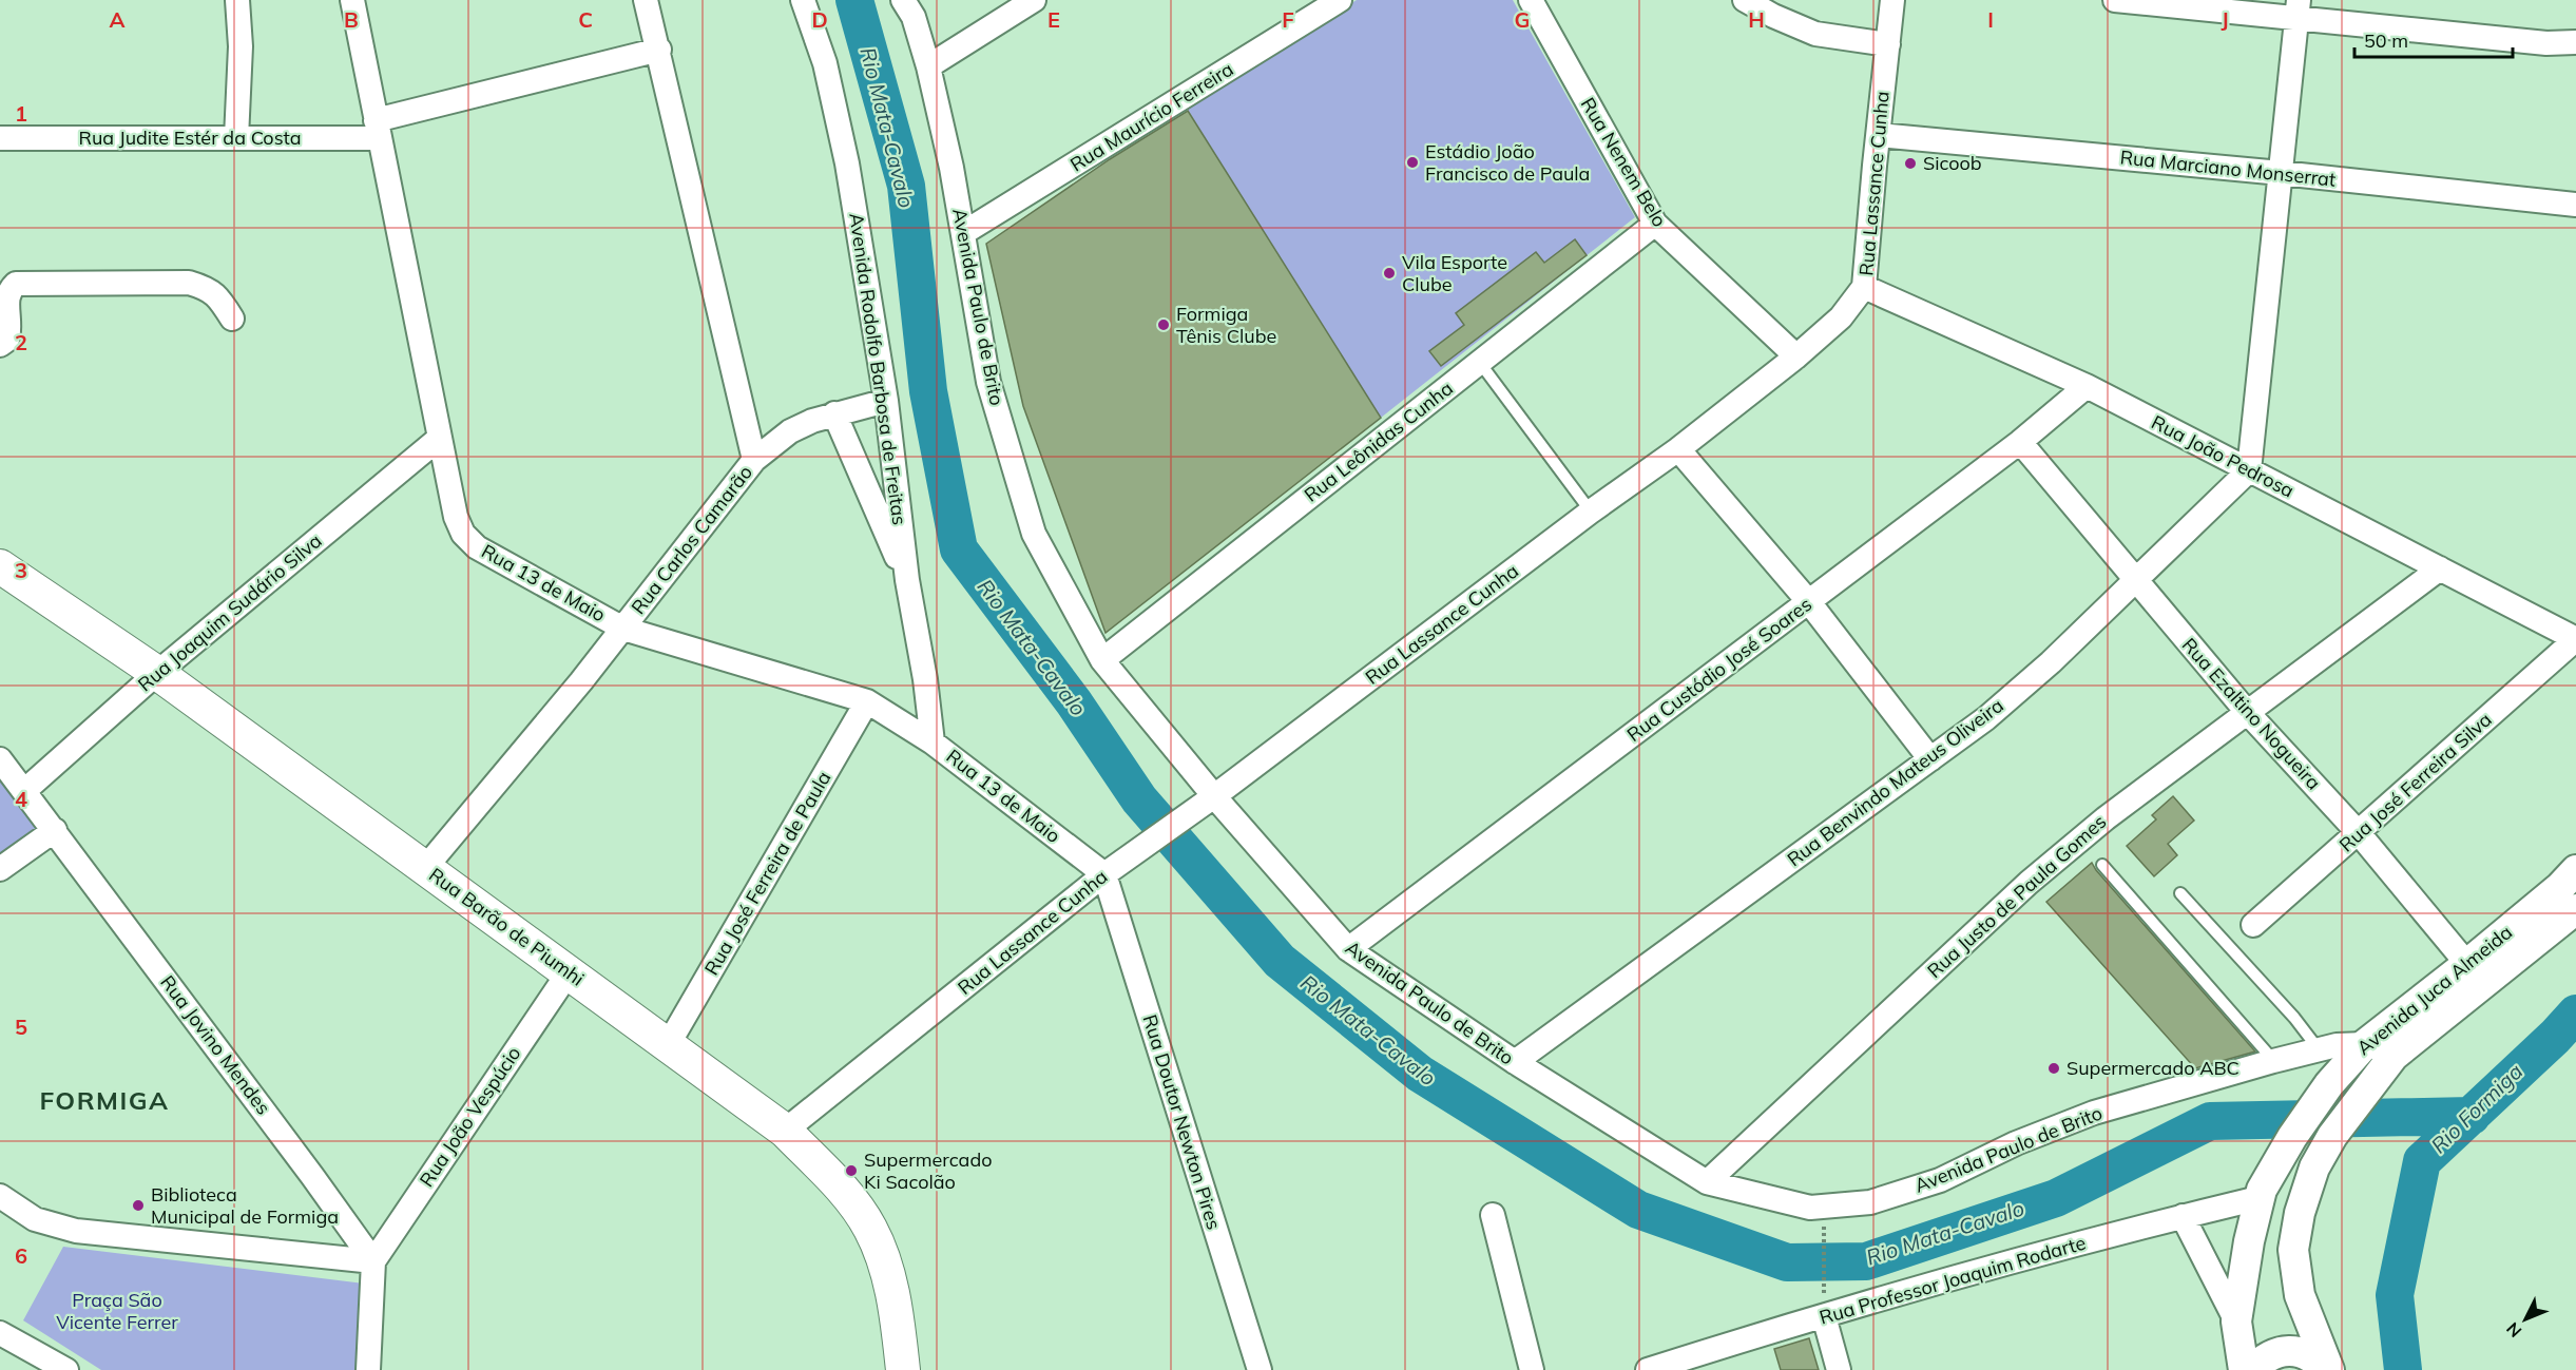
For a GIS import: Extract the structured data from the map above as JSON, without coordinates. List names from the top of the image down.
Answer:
{
  "streets": {
    "main road": ["Rua Barão de Piumhi"],
    "street": [
      "Rua Maurício Ferreira",
      "Rua Judite Estér da Costa",
      "Rua Nenem Belo",
      "Rua Marciano Monserrat",
      "Rua Lassance Cunha",
      "Avenida Paulo de Brito",
      "Avenida Rodolfo Barbosa de Freitas",
      "Rua Leônidas Cunha",
      "Rua João Pedrosa",
      "Rua Carlos Camarão",
      "Rua 13 de Maio",
      "Rua Joaquim Sudário Silva",
      "Rua Custódio José Soares",
      "Rua Ezaltino Nogueira",
      "Rua Benvindo Mateus Oliveira",
      "Rua José Ferreira Silva",
      "Rua José Ferreira de Paula",
      "Rua Justo de Paula Gomes",
      "Avenida Juca Almeida",
      "Rua Jovino Mendes",
      "Rua João Vespúcio",
      "Rua Doutor Newton Pires",
      "Rua Professor Joaquim Rodarte"
    ]
  },
  "crossings": [
    ["Rua Maurício Ferreira", "Avenida Paulo de Brito"],
    ["Rua Judite Estér da Costa", "Rua Carlos Camarão"],
    ["Rua Judite Estér da Costa", "Rua 13 de Maio"],
    ["Rua Nenem Belo", "Rua Lassance Cunha"],
    ["Rua Nenem Belo", "Rua Leônidas Cunha"],
    ["Rua Marciano Monserrat", "Rua Lassance Cunha"],
    ["Rua Lassance Cunha", "Avenida Paulo de Brito"],
    ["Rua Lassance Cunha", "Rua João Pedrosa"],
    ["Rua Lassance Cunha", "Rua 13 de Maio"],
    ["Rua Lassance Cunha", "Rua Barão de Piumhi"],
    ["Rua Lassance Cunha", "Rua Doutor Newton Pires"],
    ["Avenida Paulo de Brito", "Rua Leônidas Cunha"],
    ["Avenida Paulo de Brito", "Rua Custódio José Soares"],
    ["Avenida Paulo de Brito", "Rua Benvindo Mateus Oliveira"],
    ["Avenida Paulo de Brito", "Rua Justo de Paula Gomes"],
    ["Avenida Paulo de Brito", "Avenida Juca Almeida"],
    ["Avenida Rodolfo Barbosa de Freitas", "Rua 13 de Maio"],
    ["Rua João Pedrosa", "Rua Custódio José Soares"],
    ["Rua João Pedrosa", "Rua Benvindo Mateus Oliveira"],
    ["Rua João Pedrosa", "Rua José Ferreira Silva"],
    ["Rua João Pedrosa", "Rua Justo de Paula Gomes"],
    ["Rua Carlos Camarão", "Rua 13 de Maio"],
    ["Rua Carlos Camarão", "Rua Barão de Piumhi"],
    ["Rua 13 de Maio", "Rua Joaquim Sudário Silva"],
    ["Rua 13 de Maio", "Rua José Ferreira de Paula"],
    ["Rua 13 de Maio", "Rua Doutor Newton Pires"],
    ["Rua Joaquim Sudário Silva", "Rua Barão de Piumhi"],
    ["Rua Joaquim Sudário Silva", "Rua Jovino Mendes"],
    ["Rua Custódio José Soares", "Rua Ezaltino Nogueira"],
    ["Rua Ezaltino Nogueira", "Rua Benvindo Mateus Oliveira"],
    ["Rua Ezaltino Nogueira", "Rua José Ferreira Silva"],
    ["Rua Ezaltino Nogueira", "Rua Justo de Paula Gomes"],
    ["Rua Ezaltino Nogueira", "Avenida Juca Almeida"],
    ["Rua José Ferreira de Paula", "Rua Barão de Piumhi"],
    ["Rua Barão de Piumhi", "Rua João Vespúcio"],
    ["Avenida Juca Almeida", "Rua Professor Joaquim Rodarte"],
    ["Rua Jovino Mendes", "Rua João Vespúcio"]
  ],
  "districts": ["FORMIGA"],
  "water": ["Rio Mata-Cavalo", "Rio Formiga"],
  "parks": ["Praça São Vicente Ferrer"],
  "places": [
    "Estádio João Francisco de Paula",
    "Sicoob",
    "Vila Esporte Clube",
    "Formiga Tênis Clube",
    "Supermercado ABC",
    "Supermercado Ki Sacolão",
    "Biblioteca Municipal de Formiga"
  ],
  "scale_bar": "50 m",
  "north": "bottom left",
  "grid": {
    "columns": [
      "A",
      "B",
      "C",
      "D",
      "E",
      "F",
      "G",
      "H",
      "I",
      "J"
    ],
    "rows": [
      "1",
      "2",
      "3",
      "4",
      "5",
      "6"
    ]
  }
}
